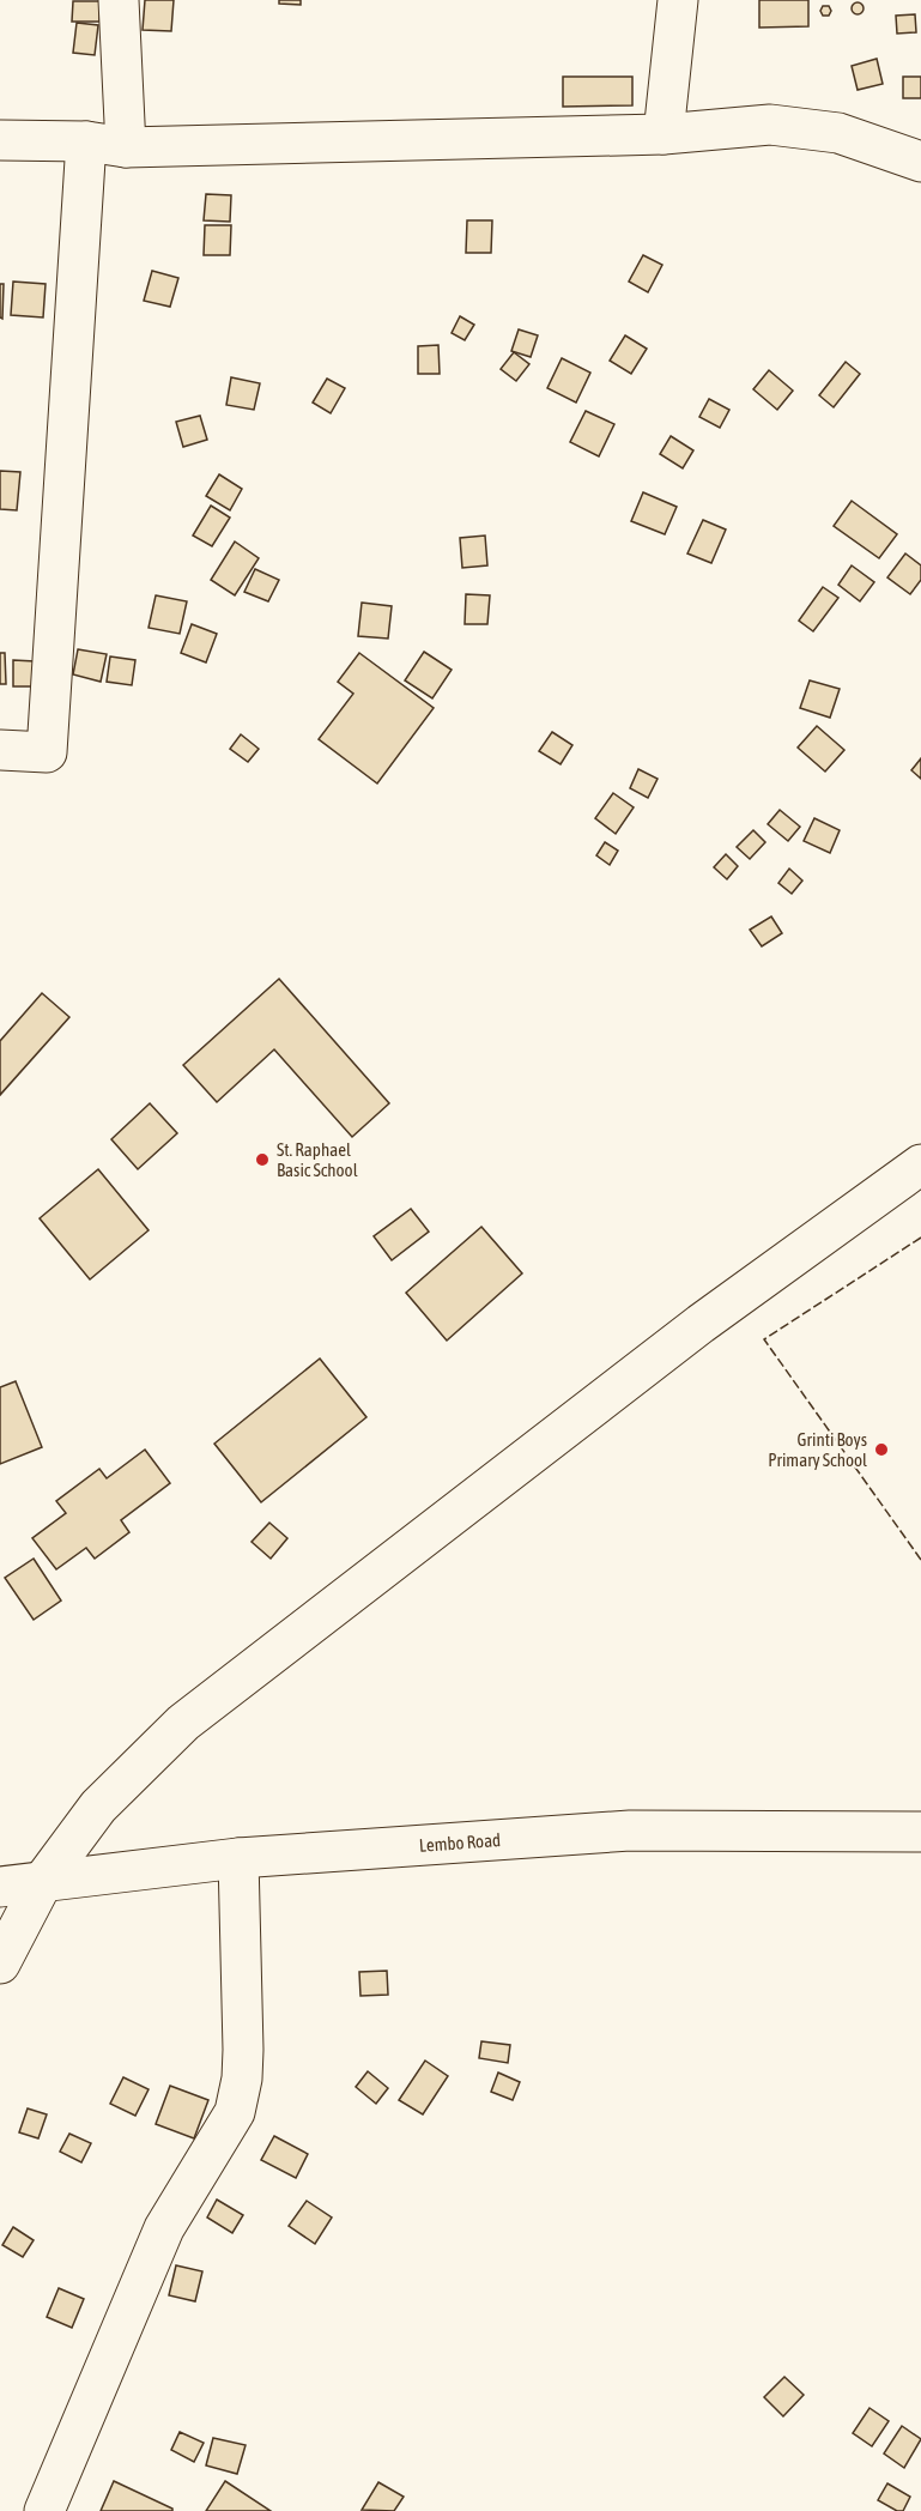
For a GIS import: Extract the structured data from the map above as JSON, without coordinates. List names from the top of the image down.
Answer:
{
  "streets": {
    "street": ["Lembo Road"]
  },
  "places": ["St. Raphael Basic School", "Grinti Boys Primary School"]
}
